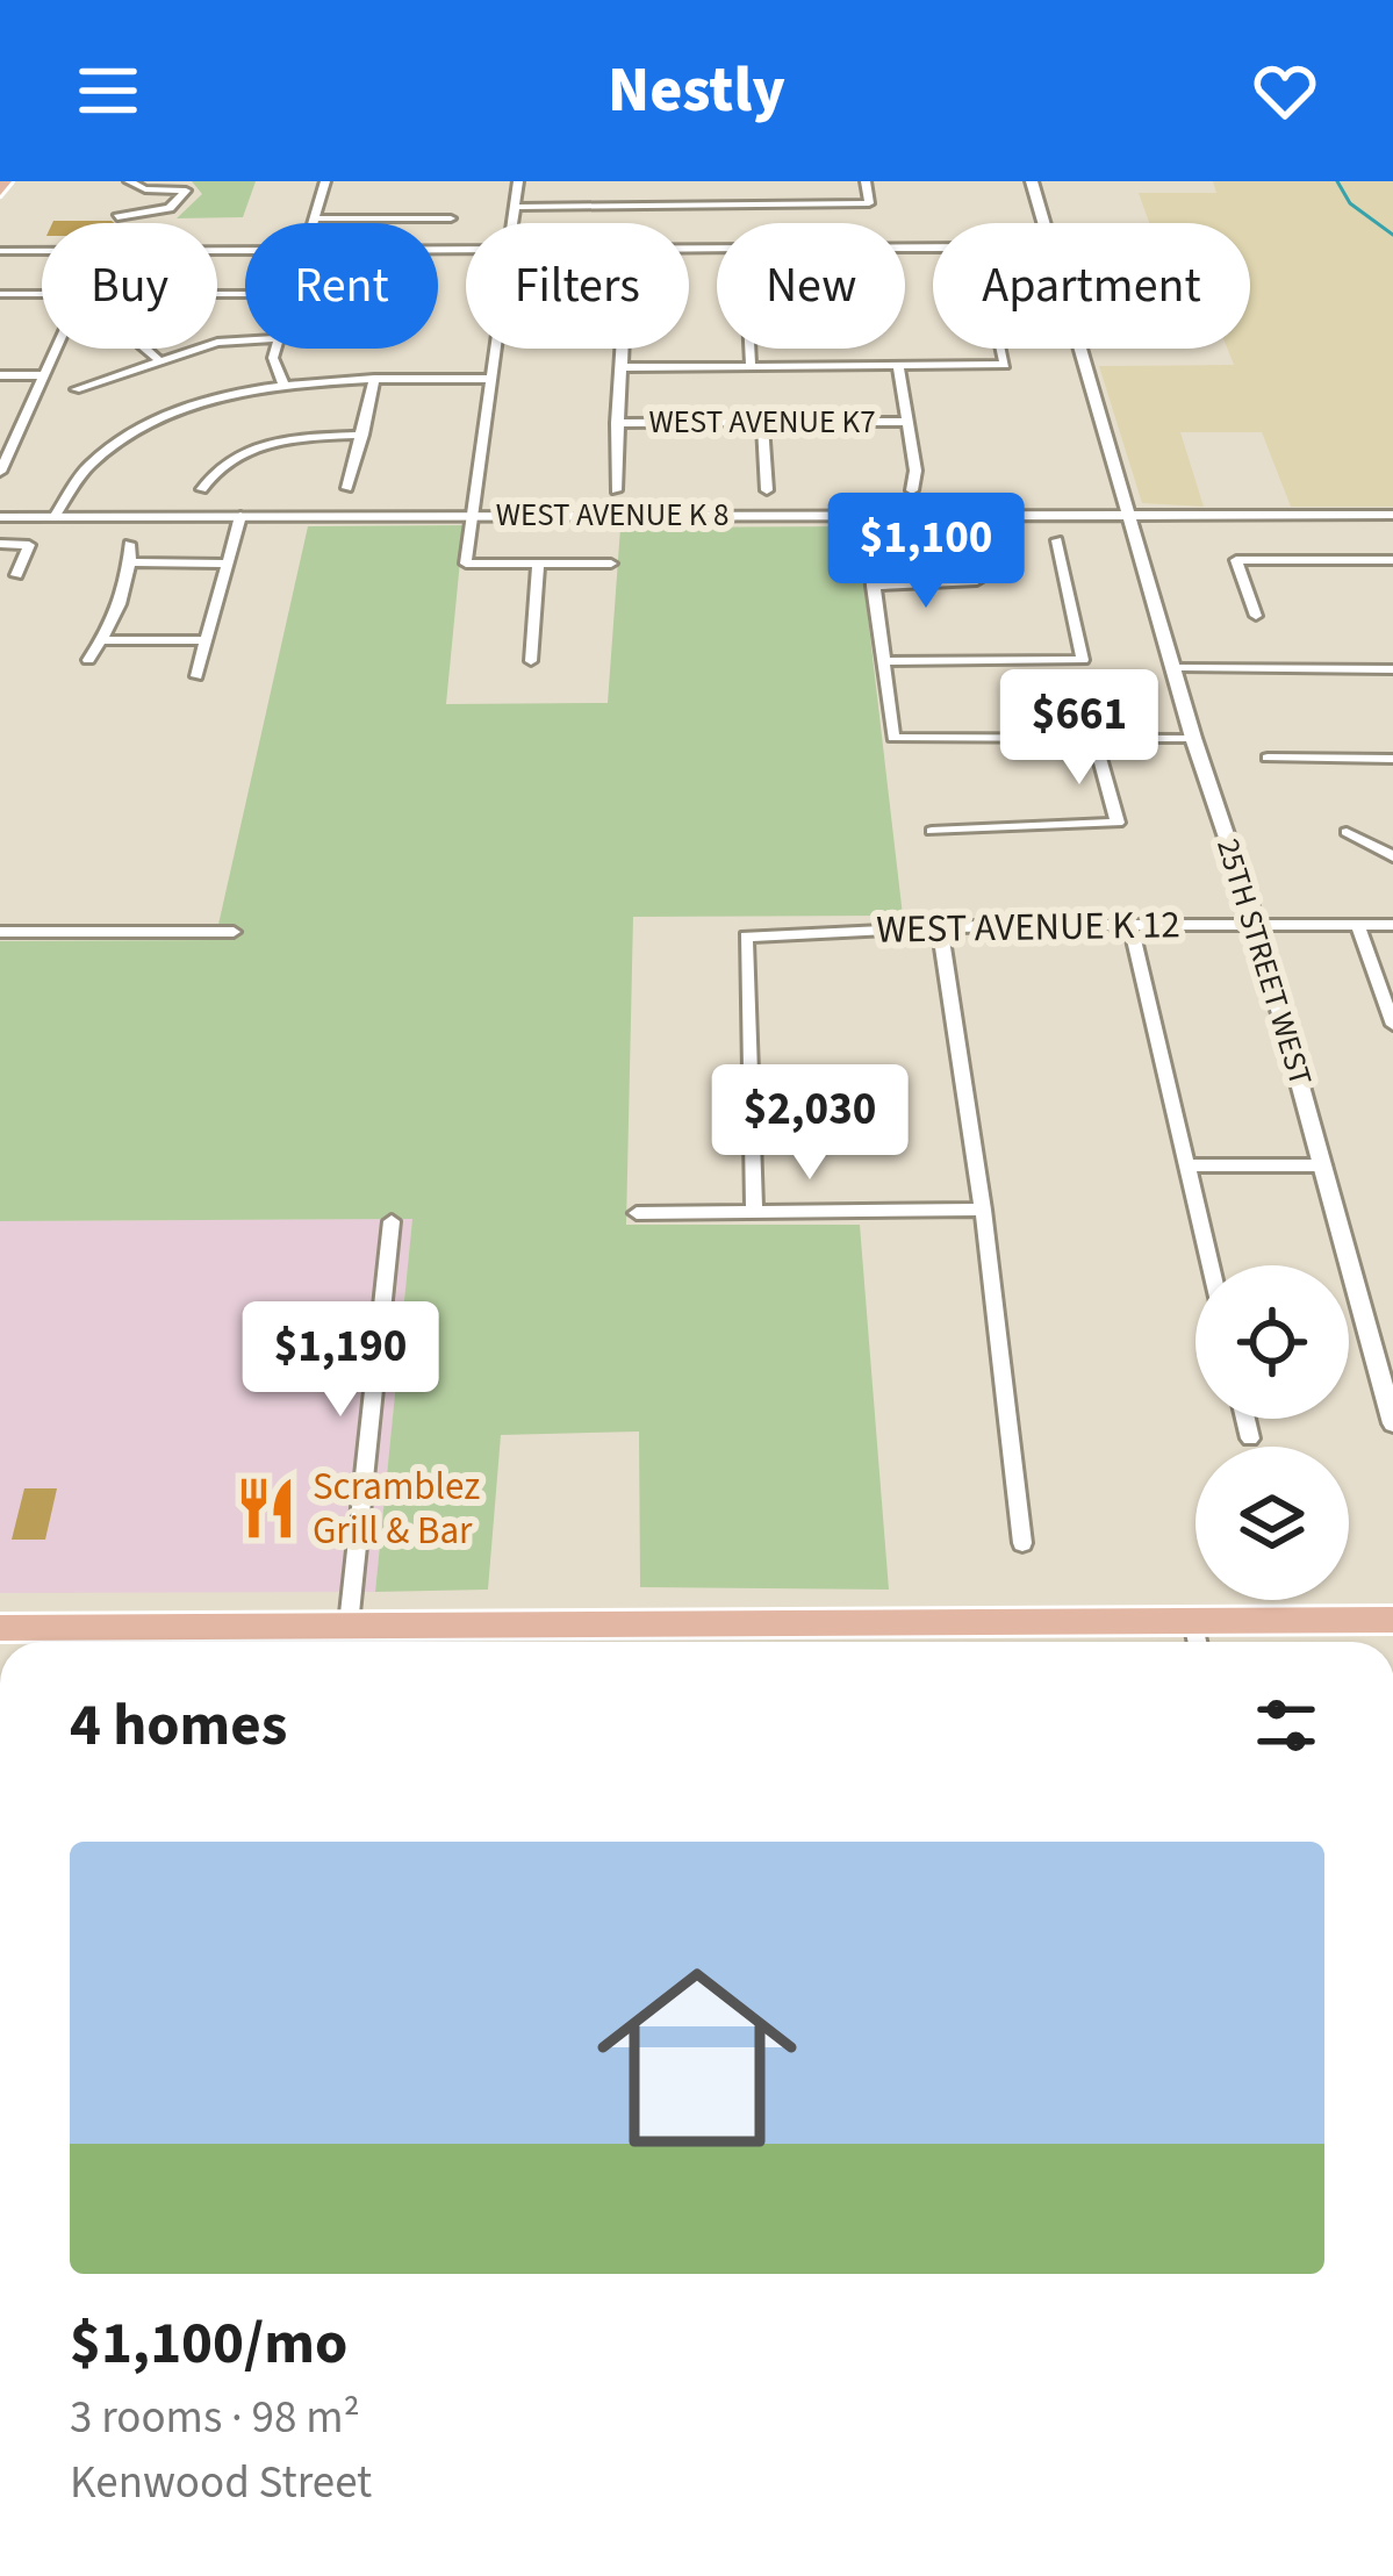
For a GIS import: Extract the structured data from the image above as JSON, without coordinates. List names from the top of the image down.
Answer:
{
  "streets": {
    "street": [
      "WEST AVENUE K7",
      "WEST AVENUE K 8",
      "WEST AVENUE K 12",
      "25TH STREET WEST"
    ]
  },
  "crossings": [
    ["WEST AVENUE K 8", "25TH STREET WEST"],
    ["WEST AVENUE K 12", "25TH STREET WEST"]
  ],
  "places": {
    "restaurant": ["Scramblez Grill & Bar"]
  },
  "page": {
    "header": "Nestly",
    "chip": [
      "Buy",
      "Rent",
      "Filters",
      "New",
      "Apartment"
    ],
    "price": [
      "$1,100",
      "$661",
      "$2,030",
      "$1,190"
    ],
    "heading": "4 homes",
    "list": [
      {
        "name": "$1,100/mo",
        "note": "3 rooms · 98 m² · Kenwood Street"
      }
    ]
  }
}
